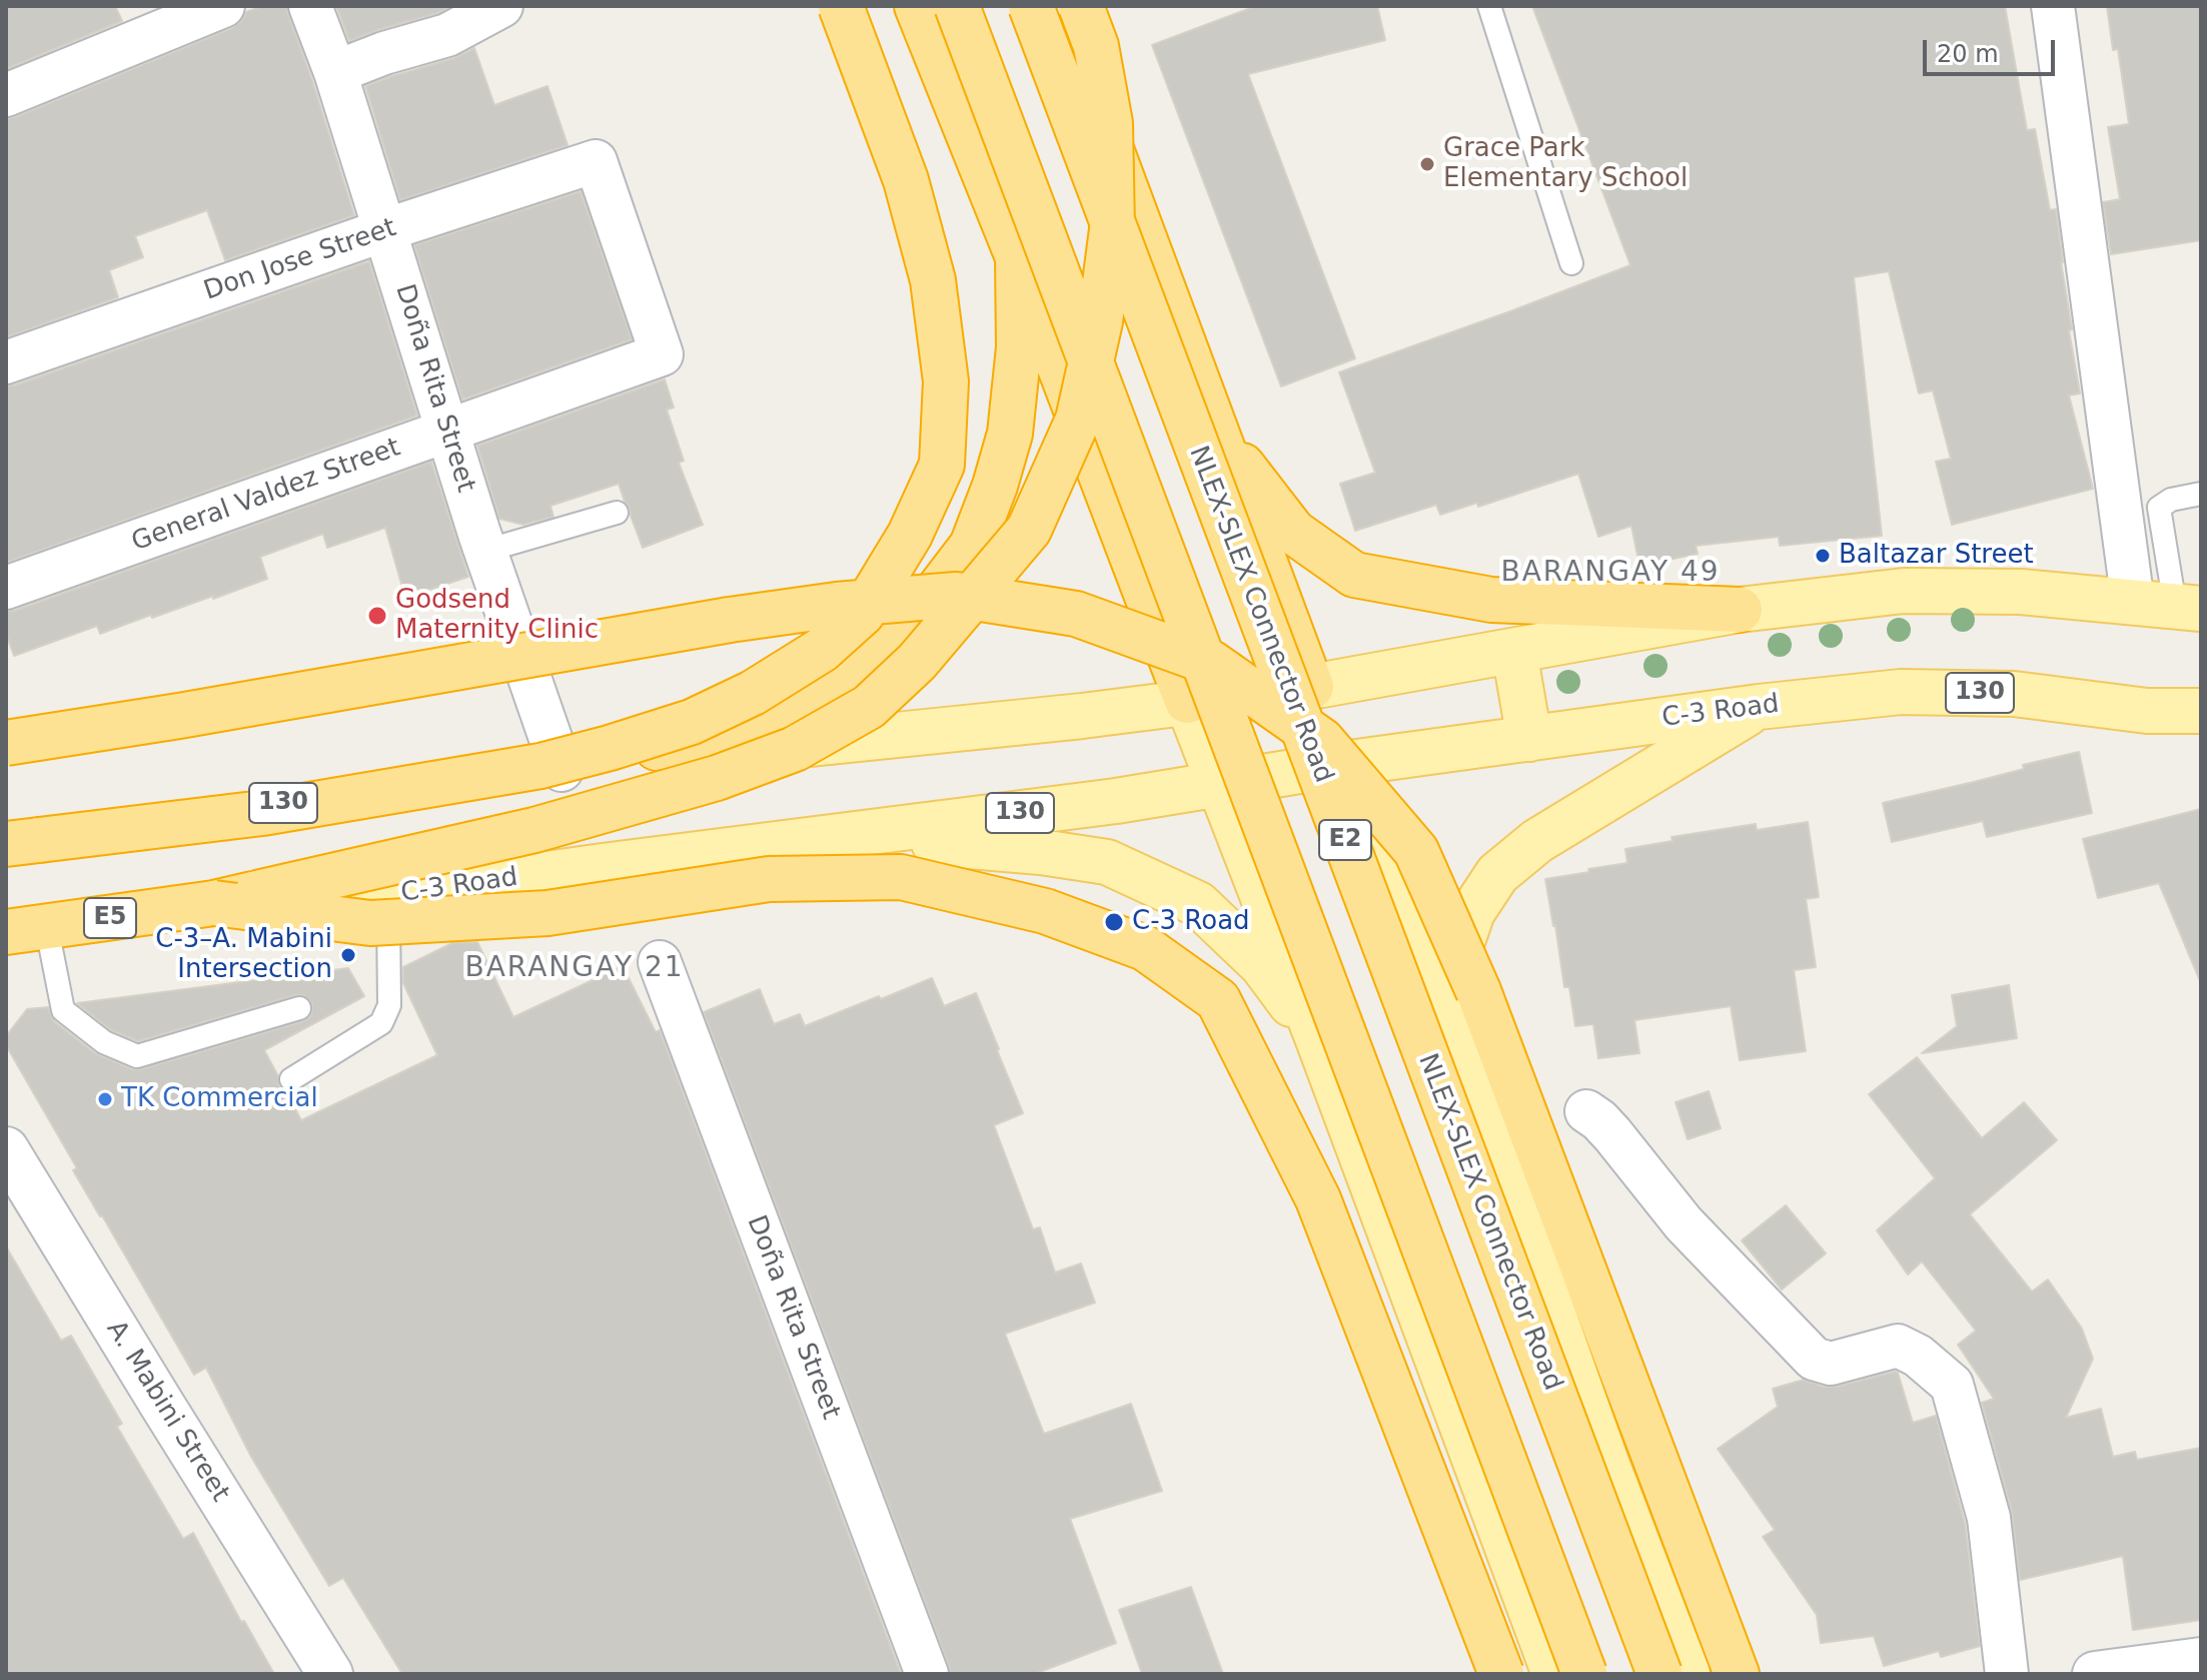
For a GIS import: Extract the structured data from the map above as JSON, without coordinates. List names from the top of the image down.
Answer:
{
  "streets": {
    "highway": ["NLEX-SLEX Connector Road", "E2", "E5"],
    "main road": ["130", "C-3 Road", "A. Mabini Street"],
    "street": ["Don Jose Street", "Doña Rita Street", "General Valdez Street"]
  },
  "crossings": [
    ["Don Jose Street", "Doña Rita Street"],
    ["Don Jose Street", "General Valdez Street"],
    ["Doña Rita Street", "General Valdez Street"],
    ["Doña Rita Street", "130"]
  ],
  "districts": ["BARANGAY 49", "BARANGAY 21"],
  "places": [
    "Grace Park Elementary School",
    "Baltazar Street",
    "Godsend Maternity Clinic",
    "C-3 Road",
    "C-3–A. Mabini Intersection",
    "TK Commercial"
  ],
  "scale_bar": "20 m"
}
